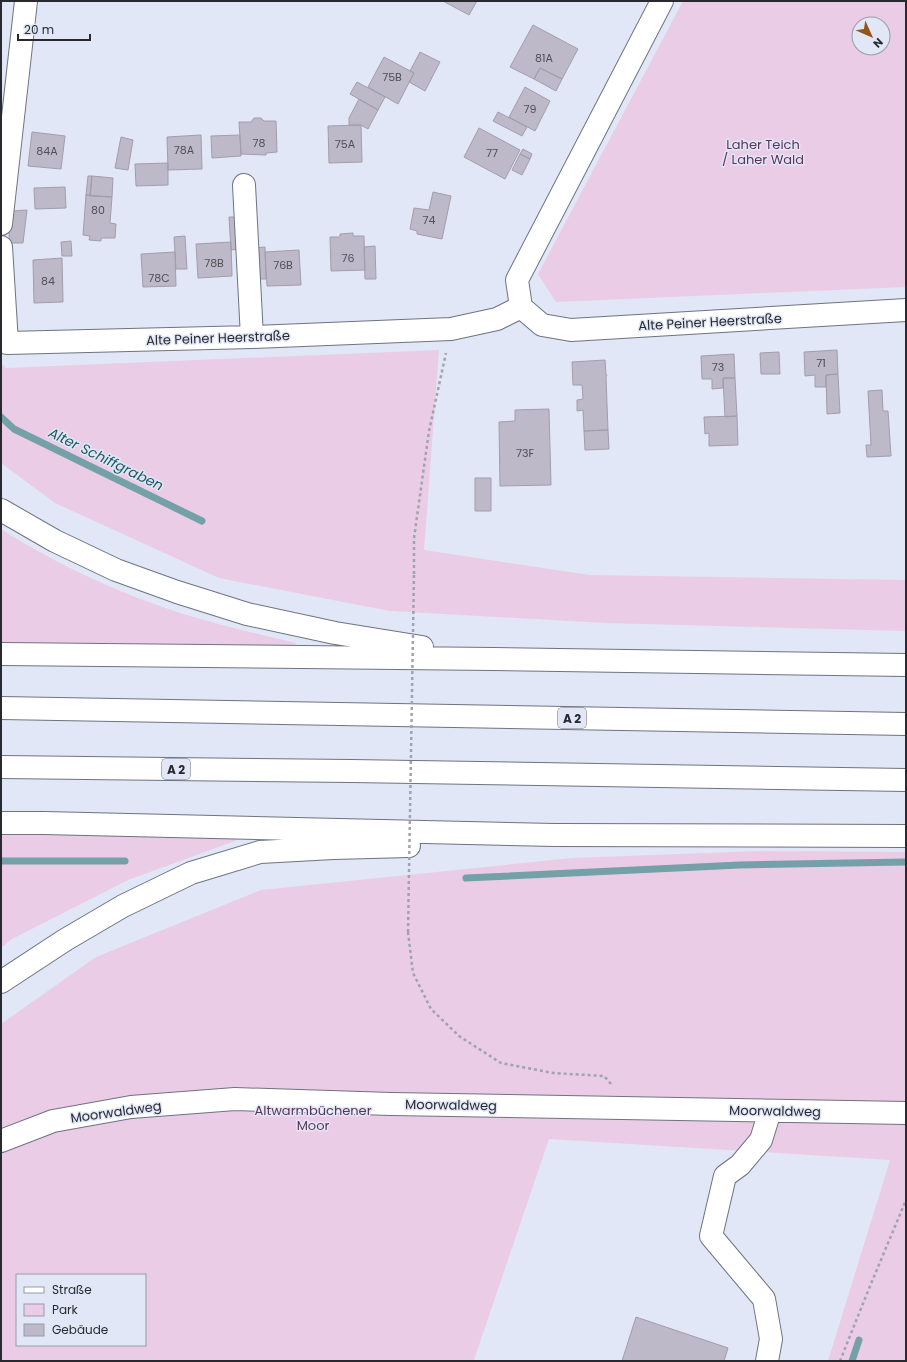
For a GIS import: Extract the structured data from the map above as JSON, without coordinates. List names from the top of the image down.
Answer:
{
  "streets": {
    "main road": ["Alte Peiner Heerstraße", "A 2", "Moorwaldweg"]
  },
  "water": ["Alter Schiffgraben"],
  "parks": ["Laher Teich / Laher Wald", "Altwarmbüchener Moor"],
  "house_numbers": [
    "81A",
    "75B",
    "79",
    "78",
    "75A",
    "78A",
    "84A",
    "77",
    "80",
    "74",
    "76",
    "78B",
    "76B",
    "78C",
    "84",
    "71",
    "73",
    "73F"
  ],
  "legend": ["Straße", "Park", "Gebäude"],
  "scale_bar": "20 m",
  "north": "bottom right"
}
